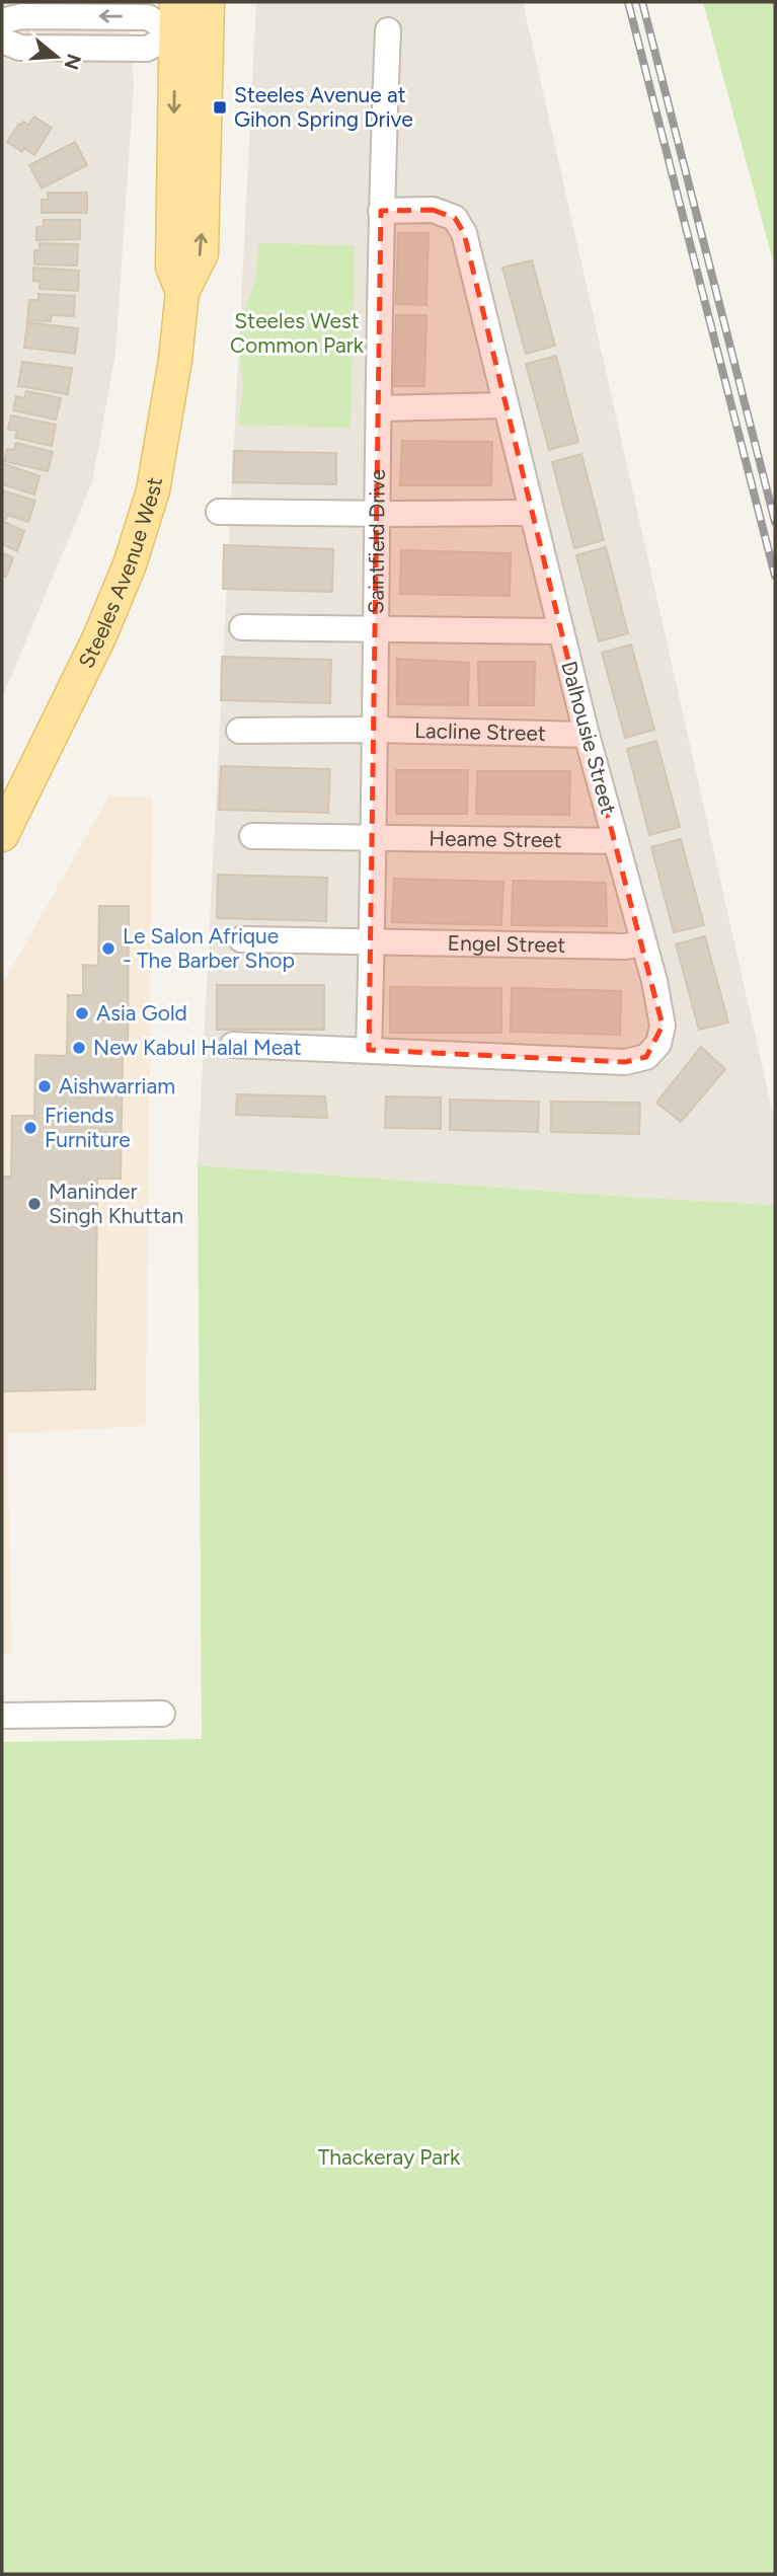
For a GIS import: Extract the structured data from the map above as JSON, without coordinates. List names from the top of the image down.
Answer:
{
  "streets": {
    "main road": ["Steeles Avenue West"],
    "street": [
      "Saintfield Drive",
      "Lacline Street",
      "Dalhousie Street",
      "Heame Street",
      "Engel Street"
    ]
  },
  "crossings": [
    ["Saintfield Drive", "Lacline Street"],
    ["Saintfield Drive", "Dalhousie Street"],
    ["Saintfield Drive", "Heame Street"],
    ["Saintfield Drive", "Engel Street"],
    ["Lacline Street", "Dalhousie Street"],
    ["Dalhousie Street", "Heame Street"],
    ["Dalhousie Street", "Engel Street"]
  ],
  "parks": ["Steeles West Common Park", "Thackeray Park"],
  "places": {
    "transit": ["Steeles Avenue at Gihon Spring Drive"],
    "other": [
      "Le Salon Afrique - The Barber Shop",
      "Asia Gold",
      "New Kabul Halal Meat",
      "Aishwarriam",
      "Friends Furniture",
      "Maninder Singh Khuttan"
    ]
  },
  "north": "right"
}
